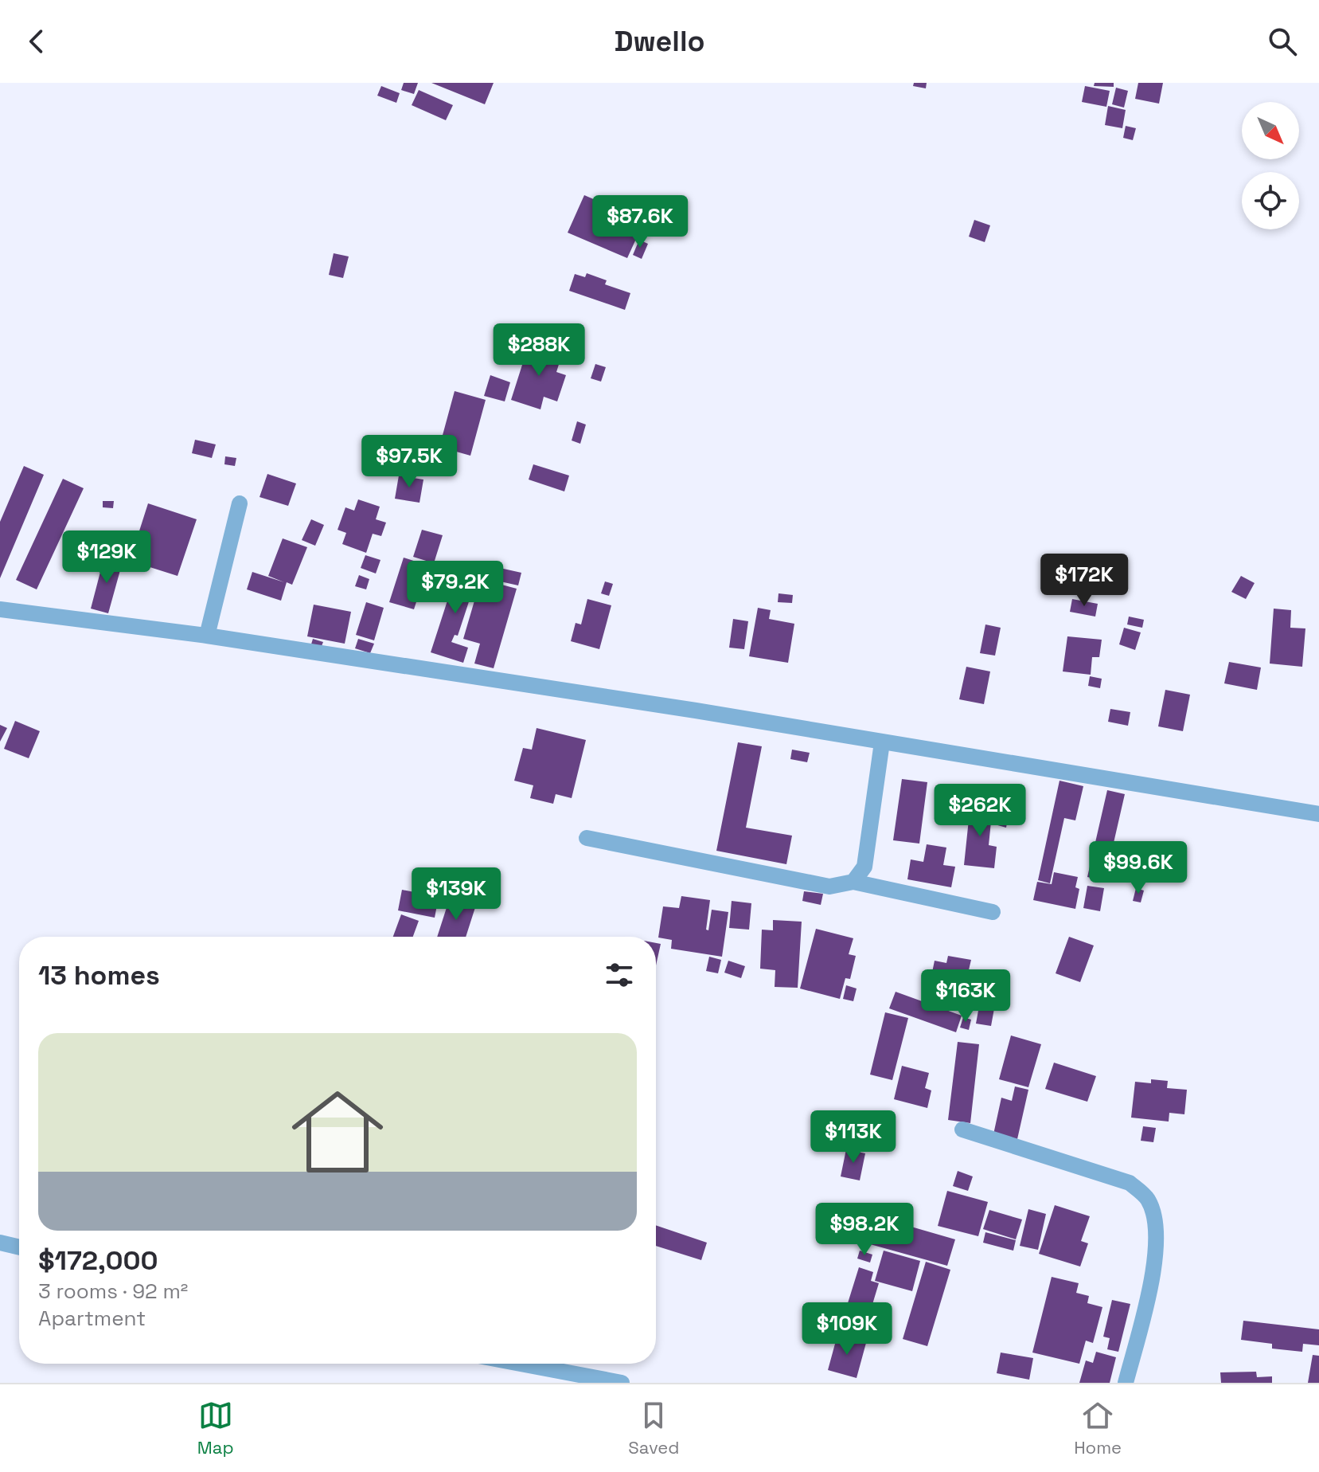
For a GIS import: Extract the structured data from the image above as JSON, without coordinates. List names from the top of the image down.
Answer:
{
  "north": "bottom right",
  "page": {
    "header": "Dwello",
    "price": [
      "$87.6K",
      "$288K",
      "$97.5K",
      "$129K",
      "$172K",
      "$79.2K",
      "$262K",
      "$99.6K",
      "$139K",
      "$163K",
      "$113K",
      "$98.2K",
      "$109K"
    ],
    "heading": "13 homes",
    "list": [
      {
        "name": "$172,000",
        "note": "3 rooms · 92 m² · Apartment"
      }
    ],
    "tabs": ["Map", "Saved", "Home"]
  }
}
